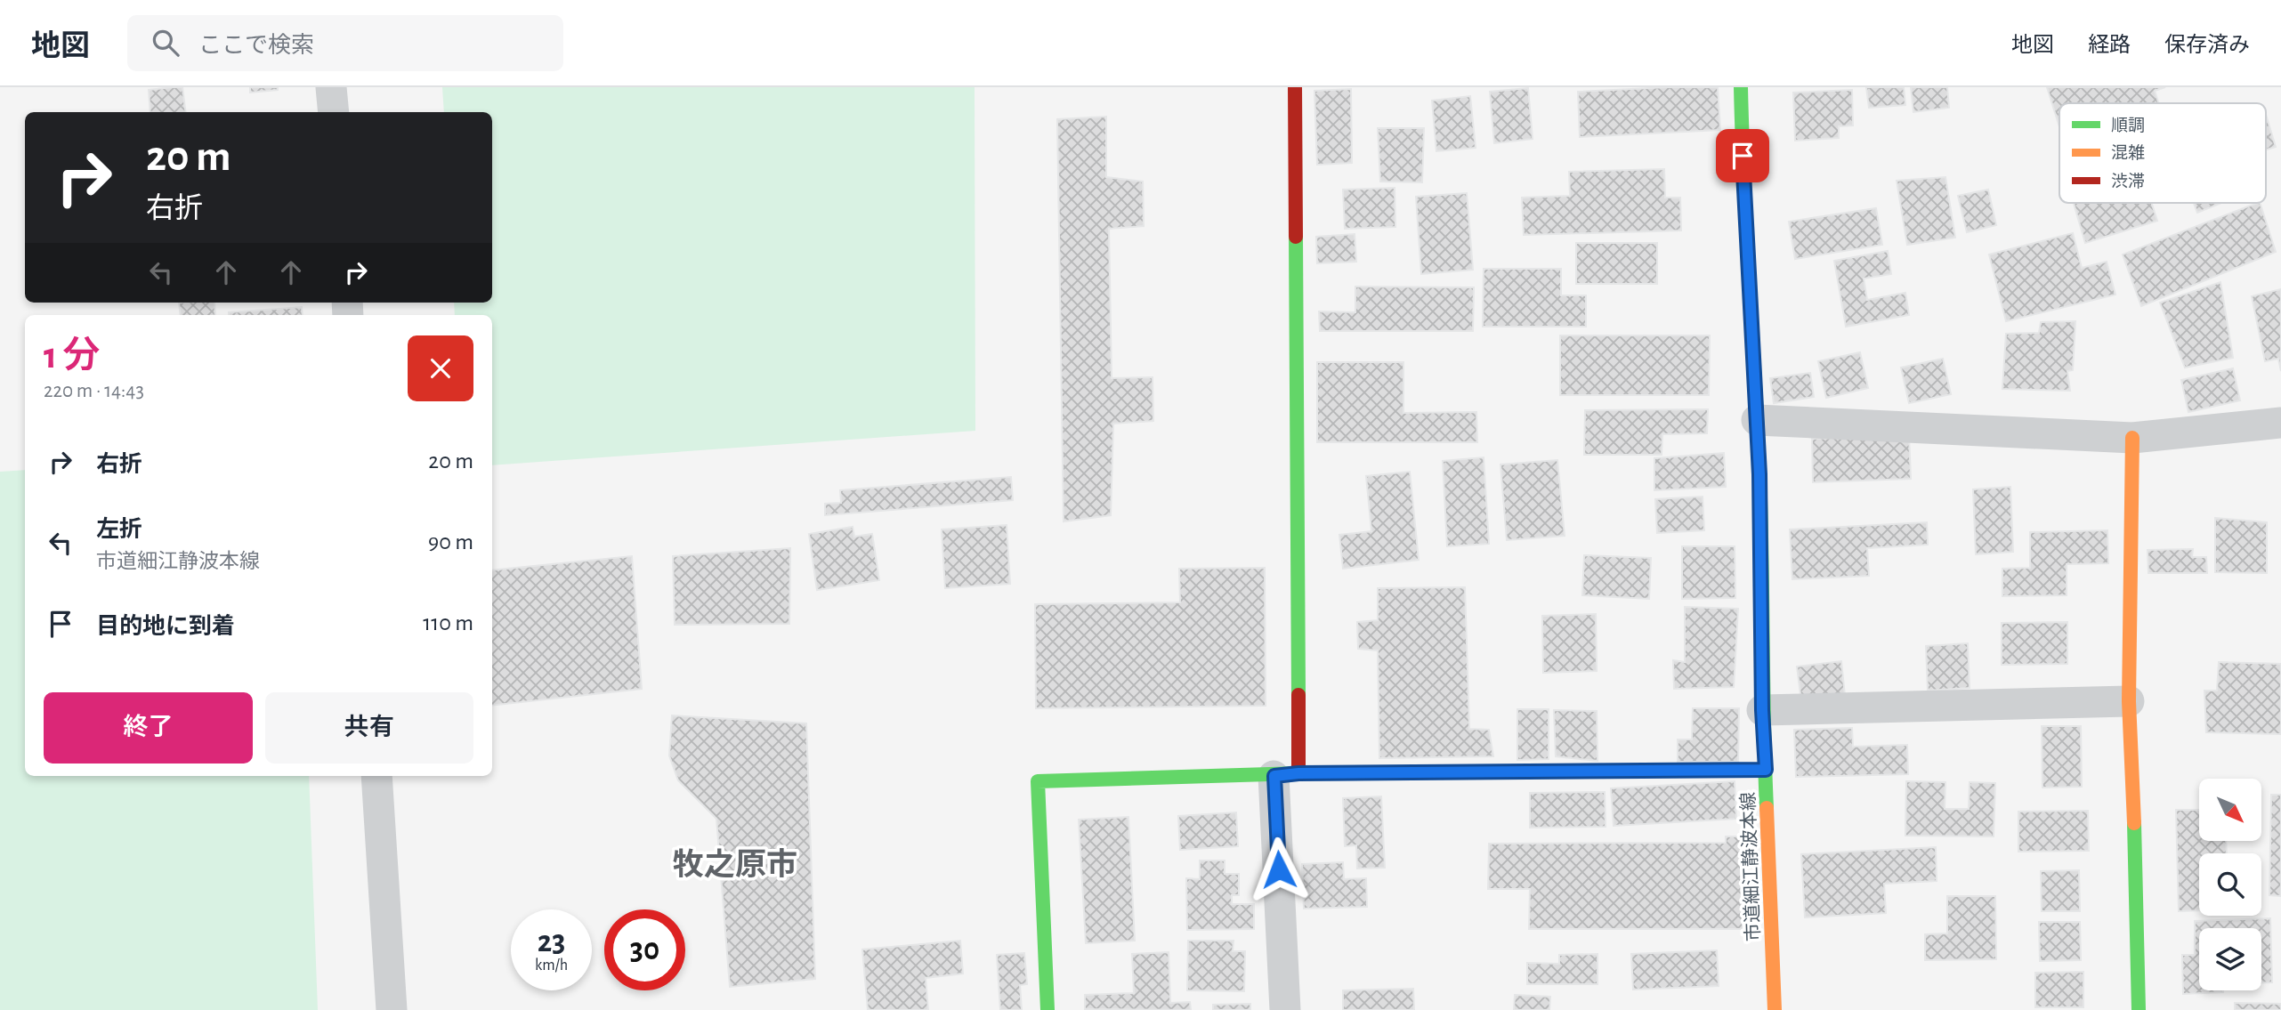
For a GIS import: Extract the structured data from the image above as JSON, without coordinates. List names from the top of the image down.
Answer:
{
  "streets": {
    "street": ["市道細江静波本線"]
  },
  "districts": ["牧之原市"],
  "legend": ["順調", "混雑", "渋滞"],
  "north": "bottom right",
  "page": {
    "header": "地図",
    "search": "ここで検索",
    "nav": ["地図", "経路", "保存済み"],
    "turn": ["20 m", "右折"],
    "heading": ["1 分", "220 m · 14:43"],
    "list": [
      {
        "name": "右折",
        "value": "20 m"
      },
      {
        "name": "左折",
        "note": "市道細江静波本線",
        "value": "90 m"
      },
      {
        "name": "目的地に到着",
        "value": "110 m"
      }
    ],
    "buttons": ["終了", "共有"],
    "speed": "23 km/h",
    "limit": "30"
  }
}
